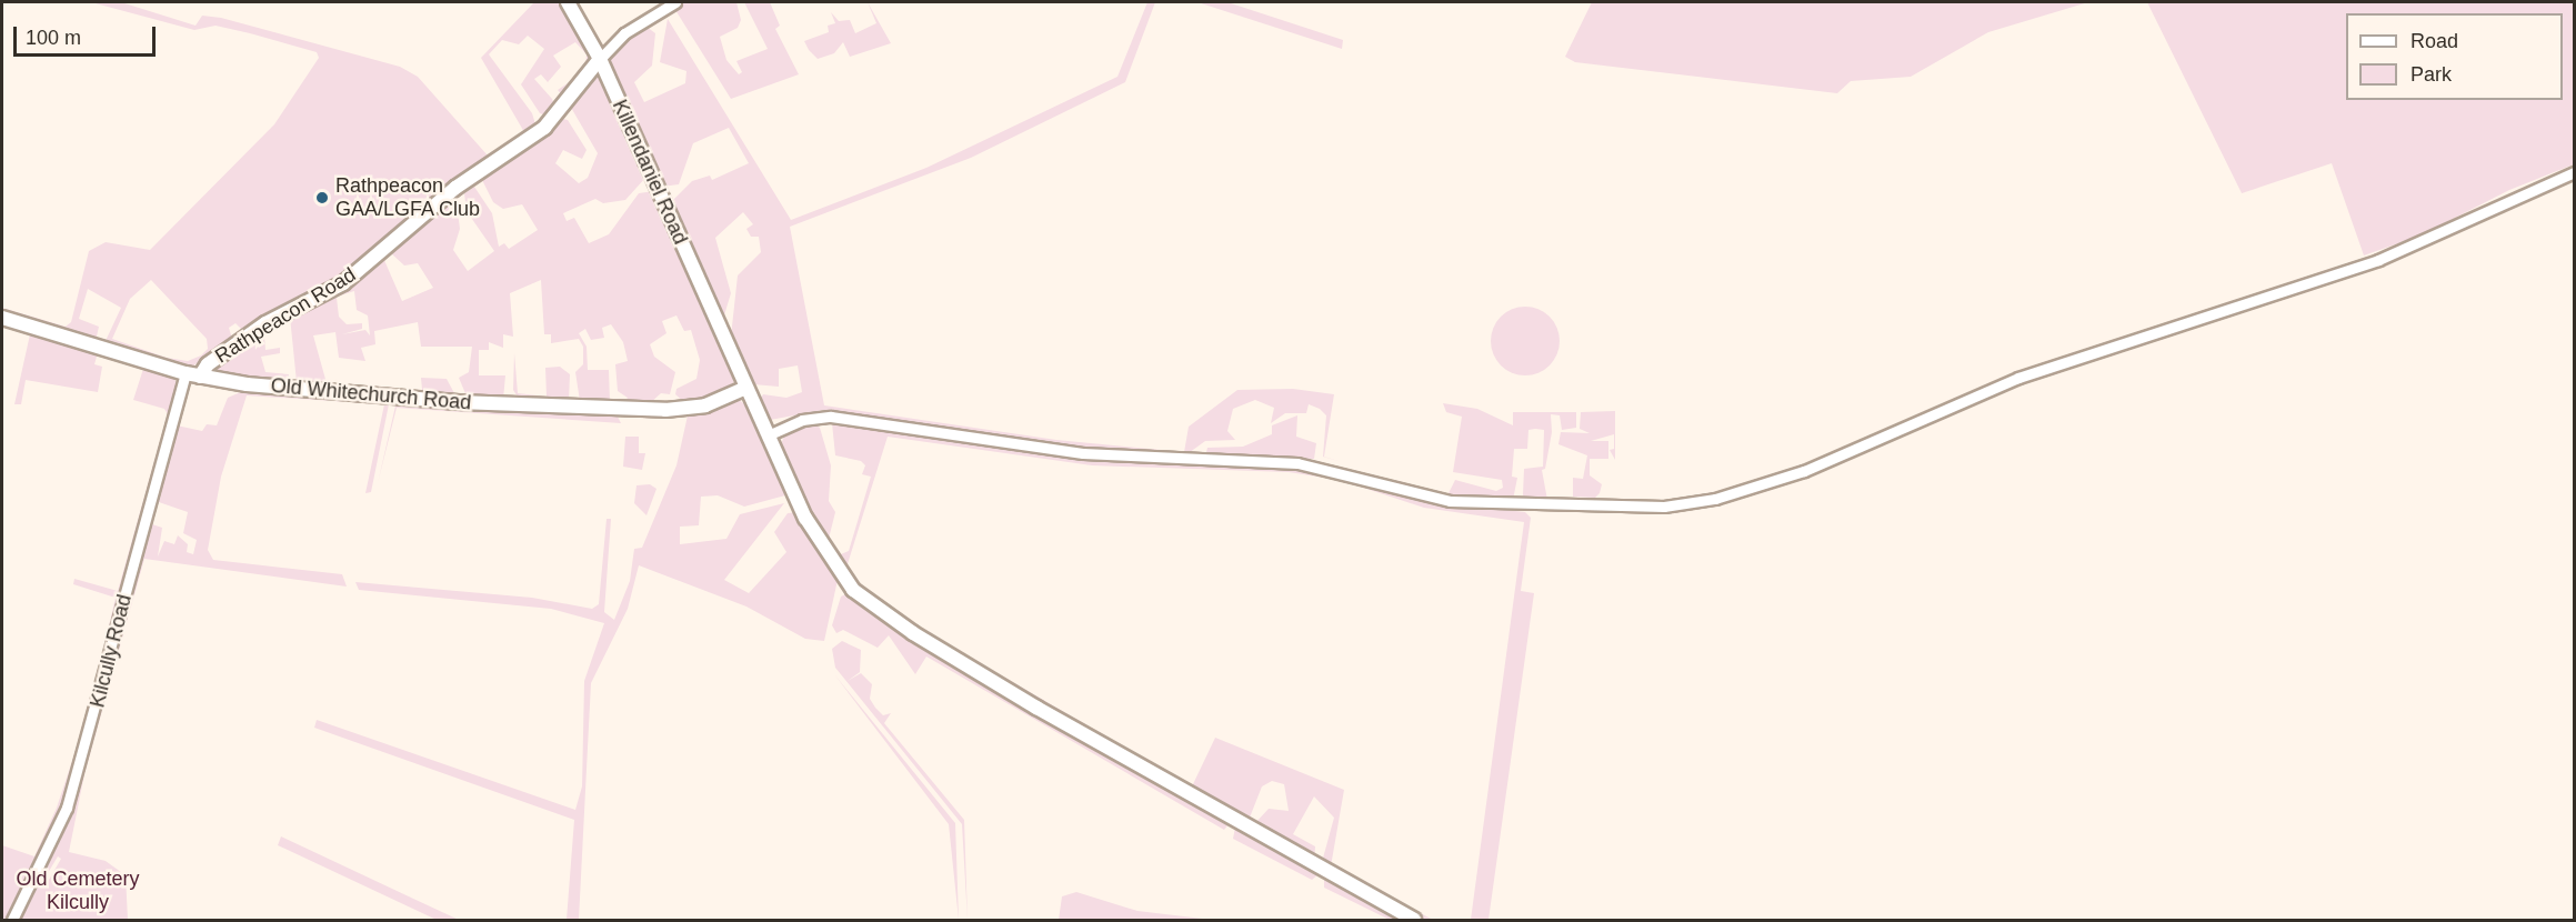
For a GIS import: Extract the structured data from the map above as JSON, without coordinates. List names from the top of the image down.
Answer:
{
  "streets": {
    "street": [
      "Killendaniel Road",
      "Rathpeacon Road",
      "Old Whitechurch Road",
      "Kilcully Road"
    ]
  },
  "crossings": [
    ["Killendaniel Road", "Rathpeacon Road"],
    ["Killendaniel Road", "Old Whitechurch Road"],
    ["Rathpeacon Road", "Old Whitechurch Road"],
    ["Rathpeacon Road", "Kilcully Road"],
    ["Old Whitechurch Road", "Kilcully Road"]
  ],
  "parks": ["Old Cemetery Kilcully"],
  "places": ["Rathpeacon GAA/LGFA Club"],
  "legend": ["Road", "Park"],
  "scale_bar": "100 m"
}
